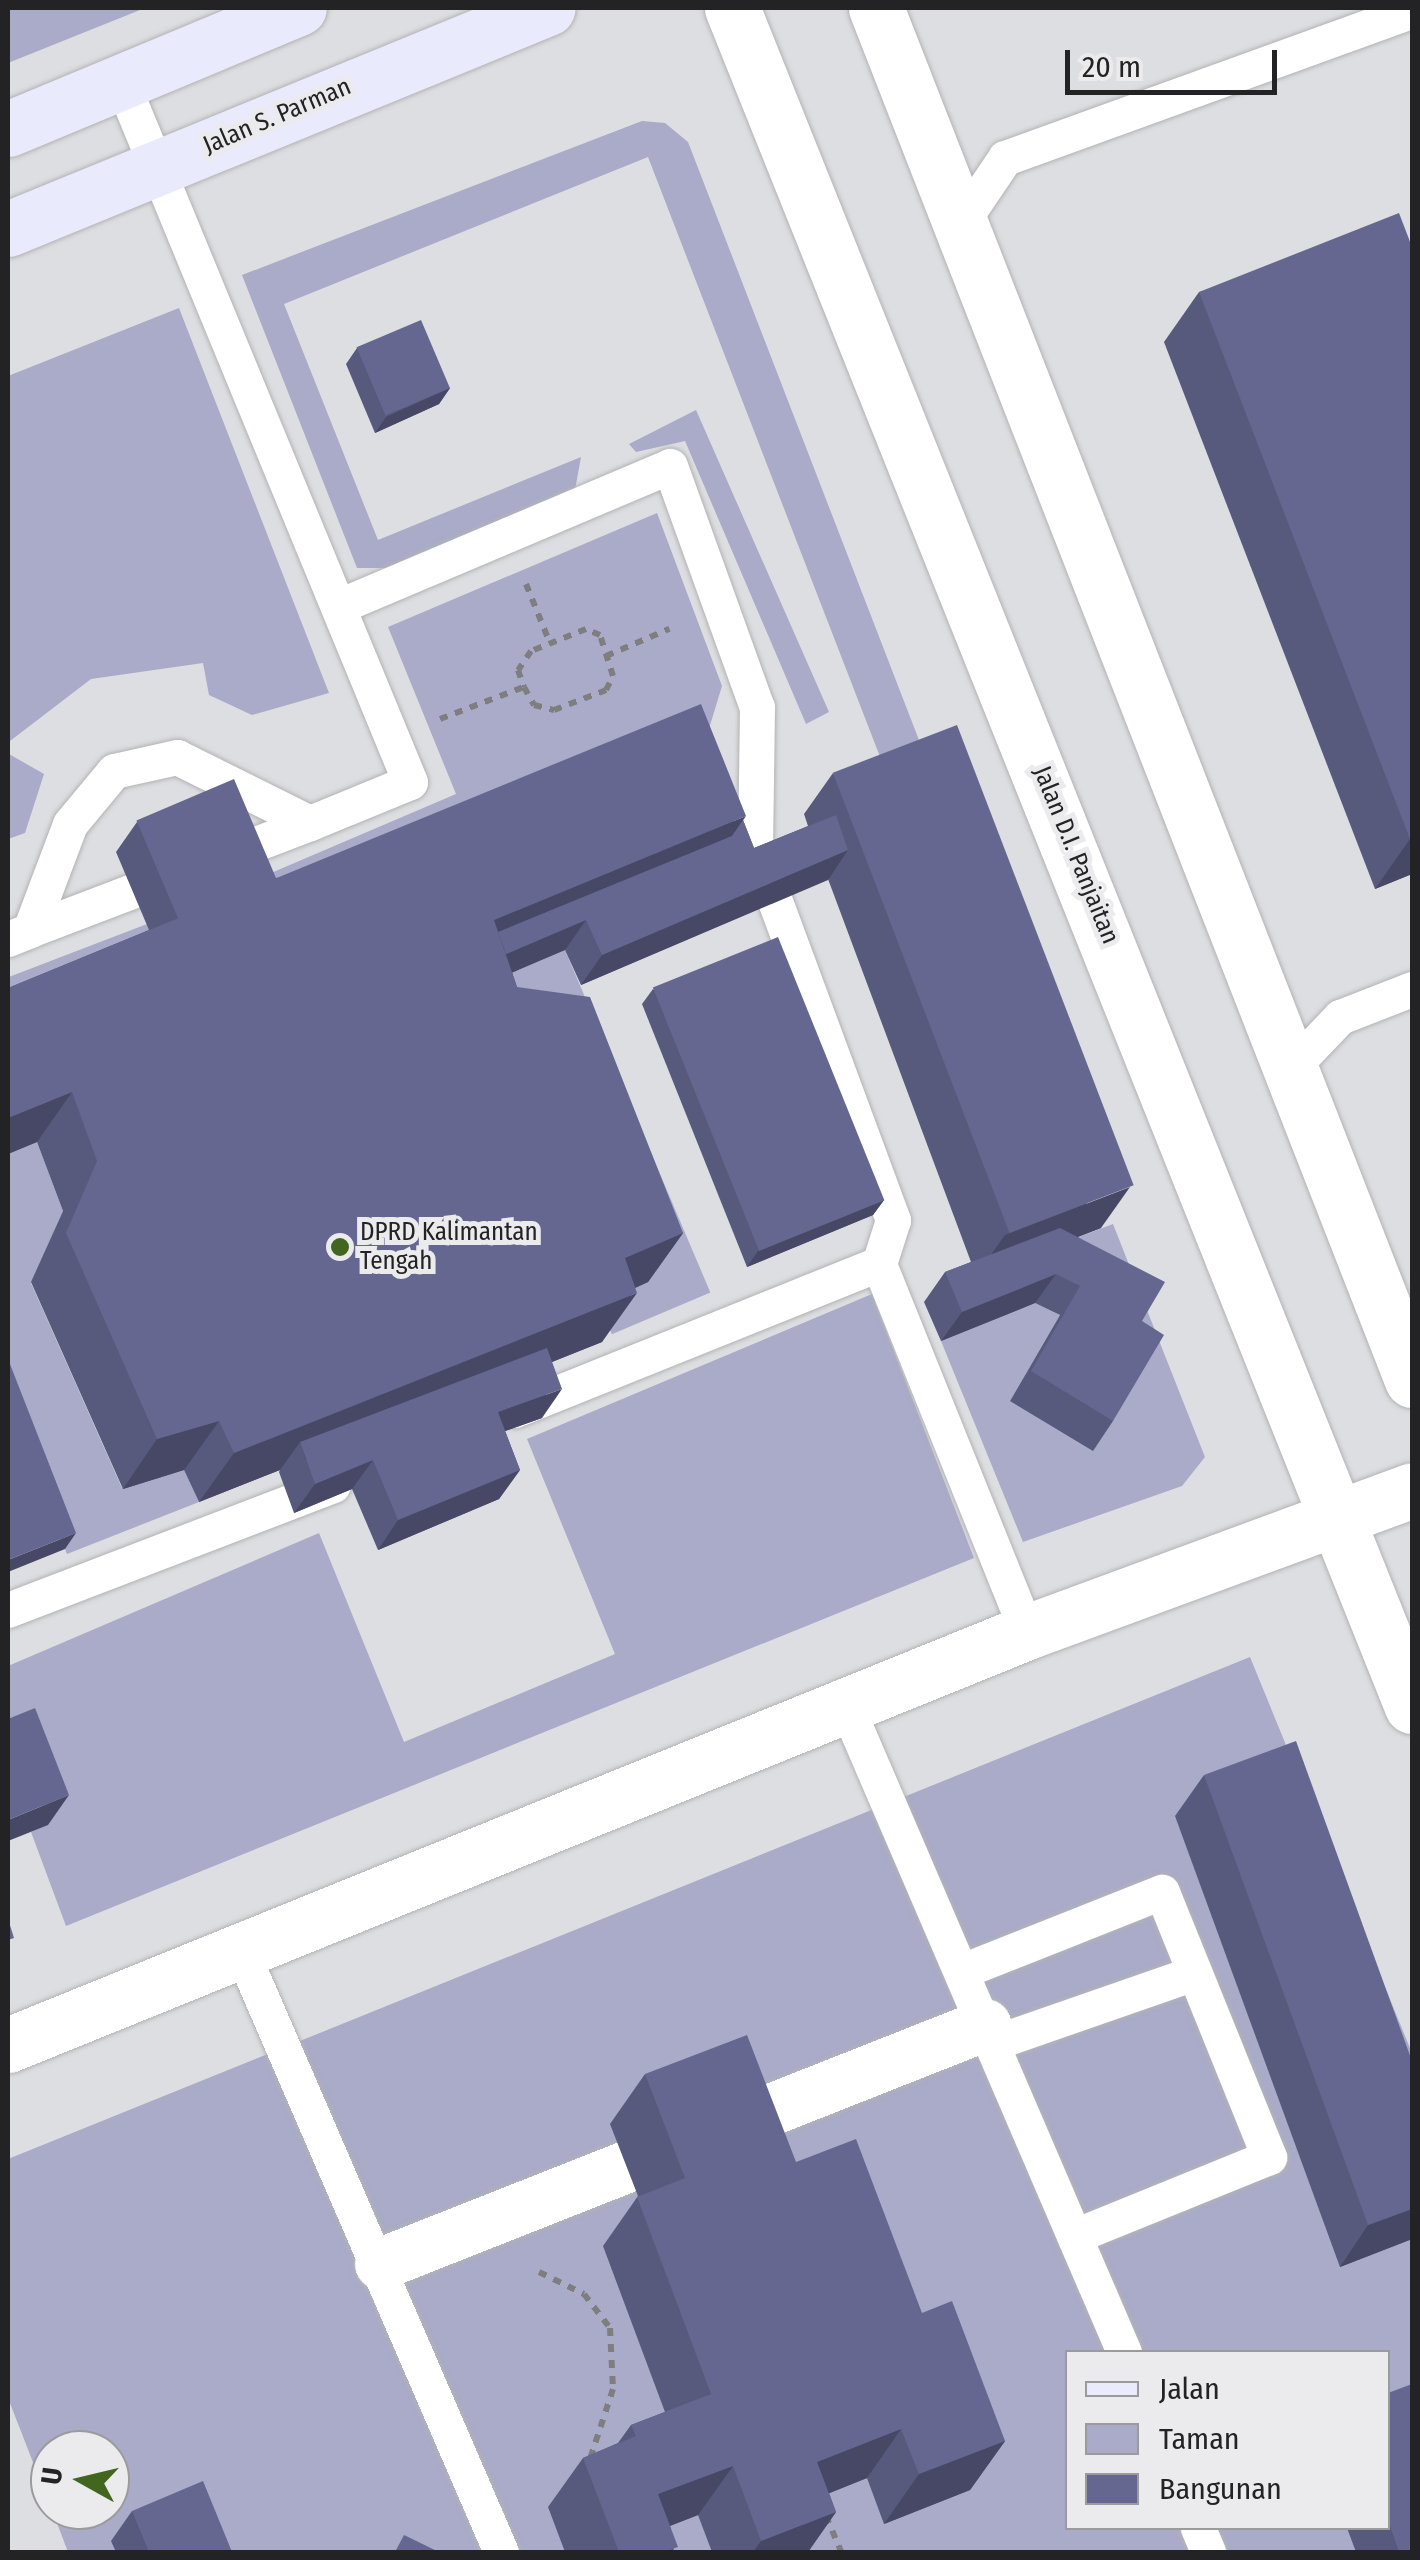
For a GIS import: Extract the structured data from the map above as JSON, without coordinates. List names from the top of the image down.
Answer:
{
  "streets": {
    "main road": ["Jalan S. Parman"],
    "street": ["Jalan D.I. Panjaitan"]
  },
  "places": ["DPRD Kalimantan Tengah"],
  "legend": ["Jalan", "Taman", "Bangunan"],
  "scale_bar": "20 m",
  "north": "left"
}
